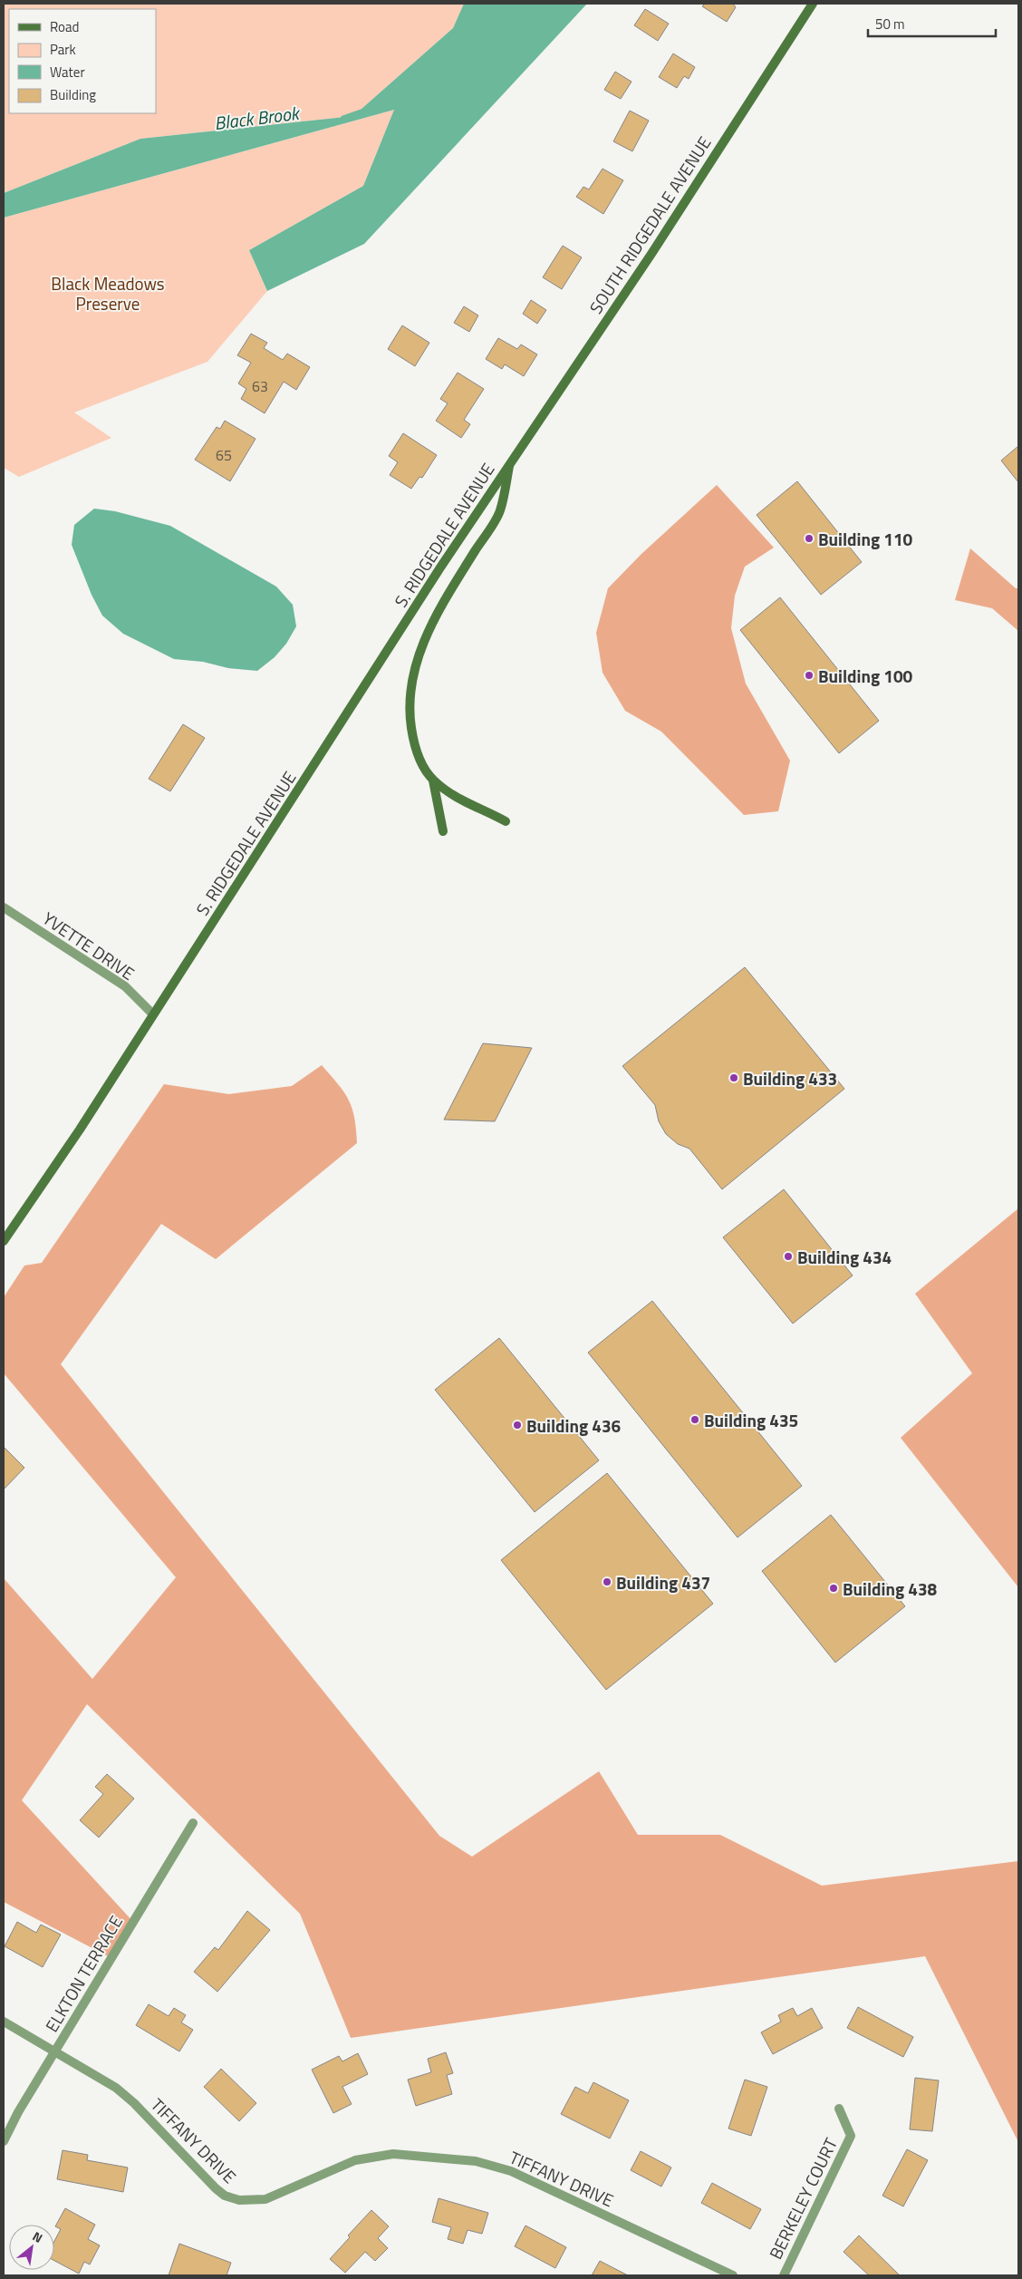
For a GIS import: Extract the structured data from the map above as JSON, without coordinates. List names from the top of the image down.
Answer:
{
  "streets": {
    "main road": ["SOUTH RIDGEDALE AVENUE", "S. RIDGEDALE AVENUE"],
    "street": [
      "YVETTE DRIVE",
      "ELKTON TERRACE",
      "TIFFANY DRIVE",
      "BERKELEY COURT"
    ]
  },
  "crossings": [
    ["SOUTH RIDGEDALE AVENUE", "S. RIDGEDALE AVENUE"],
    ["S. RIDGEDALE AVENUE", "YVETTE DRIVE"],
    ["ELKTON TERRACE", "TIFFANY DRIVE"]
  ],
  "water": ["Black Brook"],
  "parks": ["Black Meadows Preserve"],
  "places": [
    "Building 110",
    "Building 100",
    "Building 433",
    "Building 434",
    "Building 435",
    "Building 436",
    "Building 437",
    "Building 438"
  ],
  "house_numbers": ["63", "65"],
  "legend": [
    "Road",
    "Park",
    "Water",
    "Building"
  ],
  "scale_bar": "50 m",
  "north": "top right"
}
